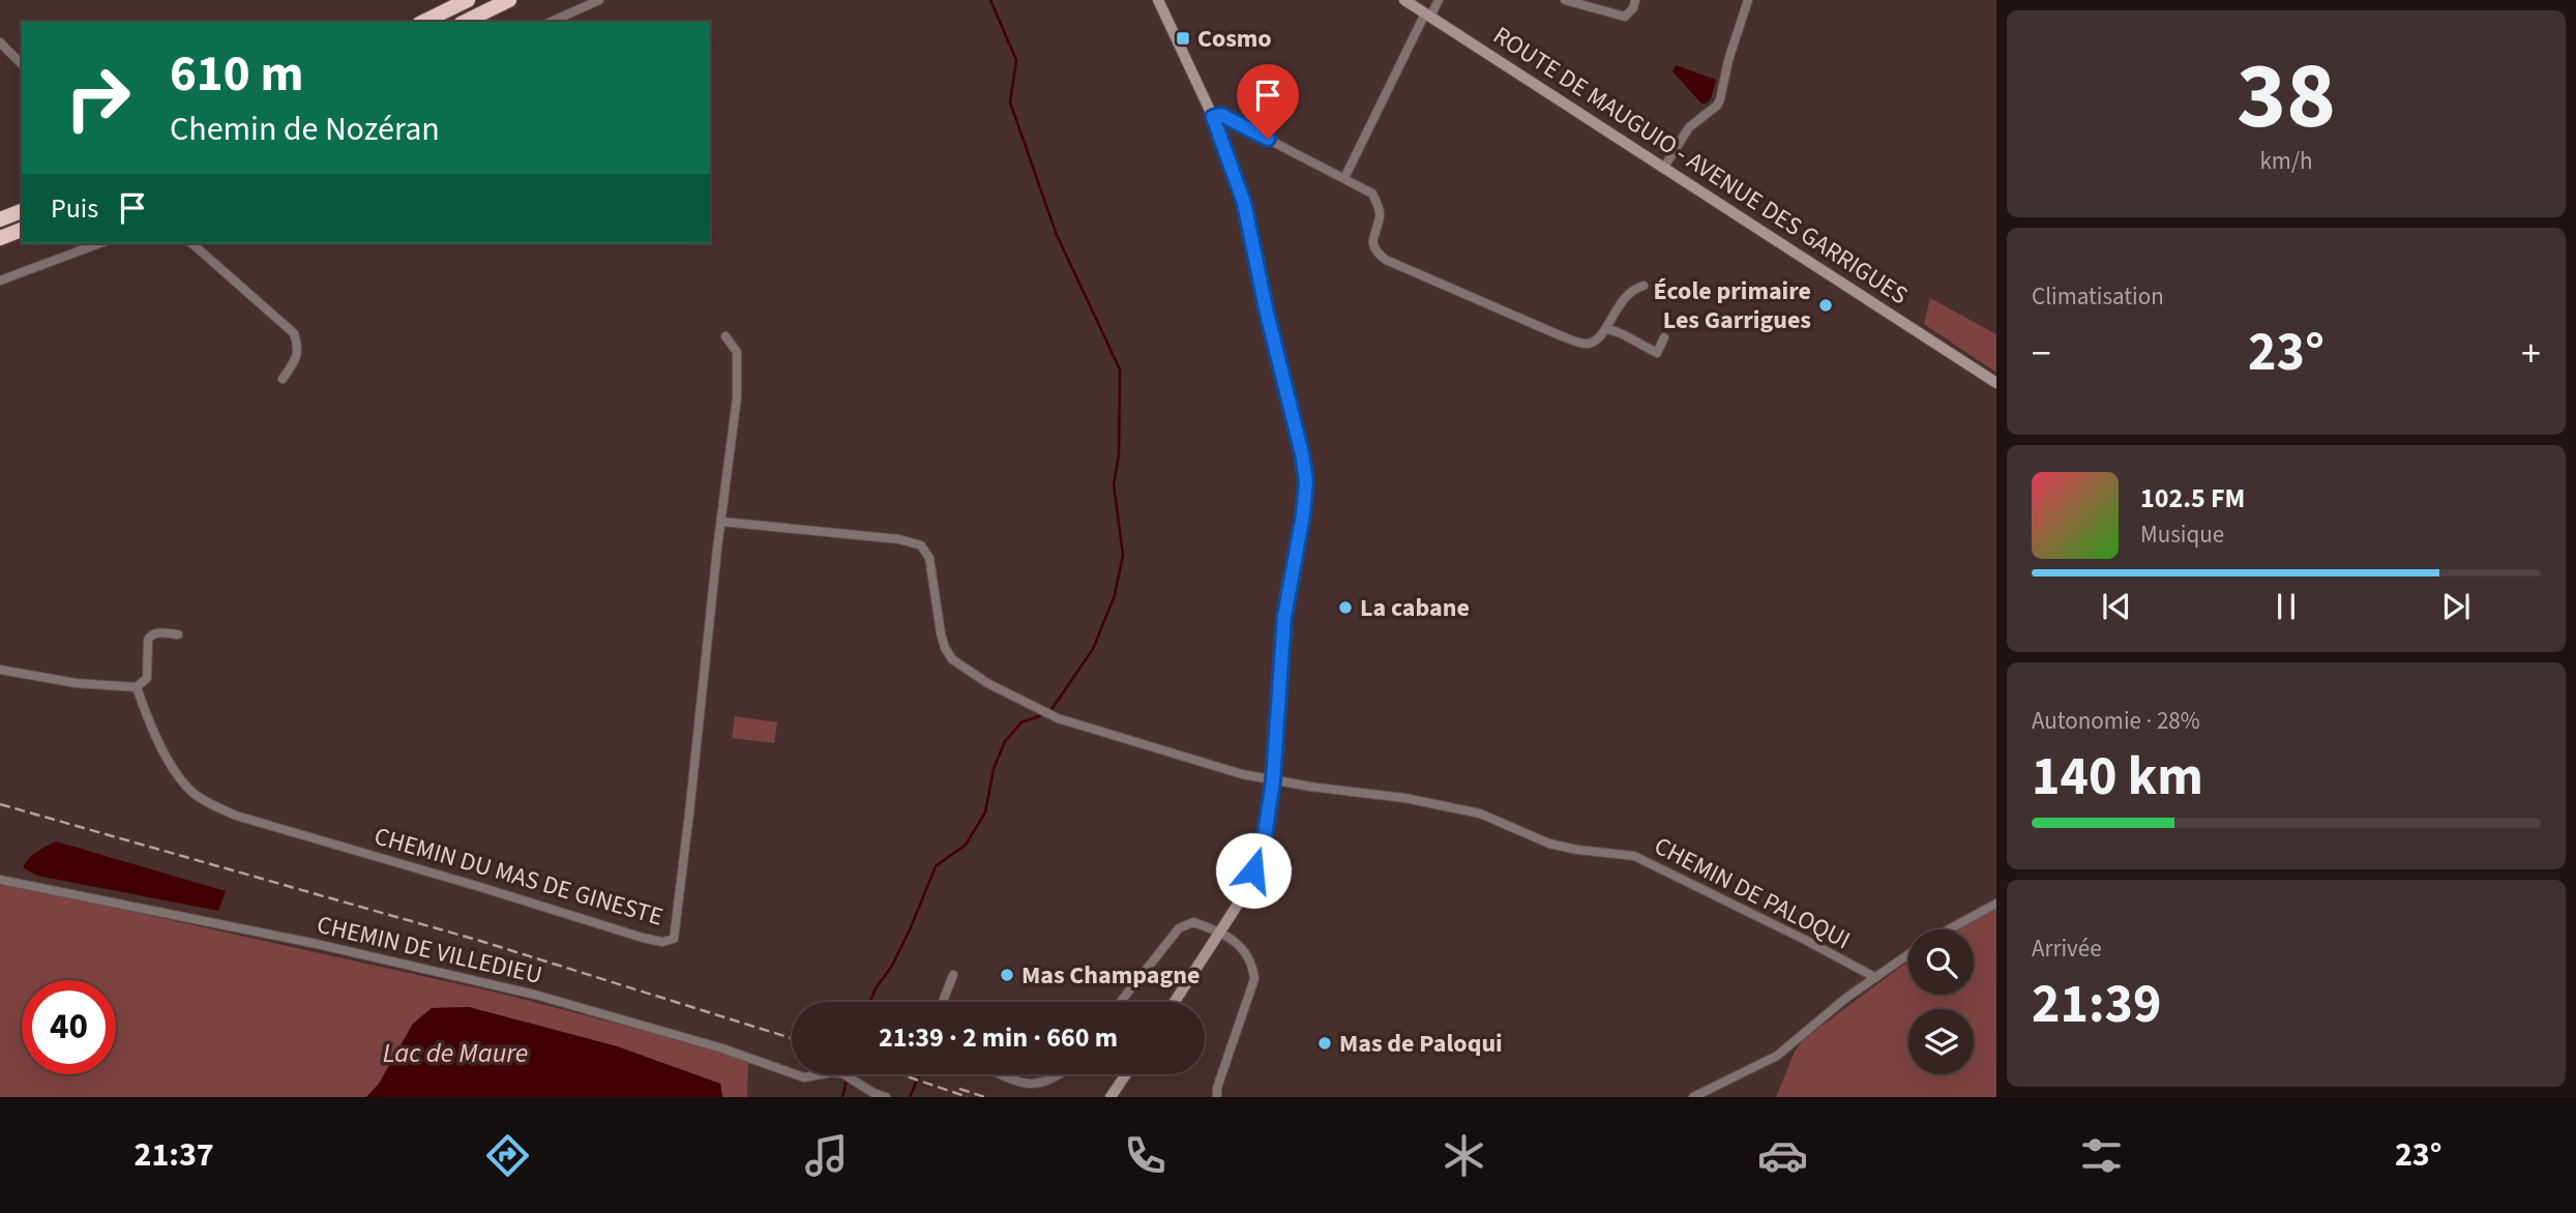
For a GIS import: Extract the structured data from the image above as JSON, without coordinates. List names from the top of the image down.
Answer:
{
  "streets": {
    "street": [
      "ROUTE DE MAUGUIO - AVENUE DES GARRIGUES",
      "CHEMIN DU MAS DE GINESTE",
      "CHEMIN DE PALOQUI",
      "CHEMIN DE VILLEDIEU"
    ]
  },
  "crossings": [
    ["CHEMIN DU MAS DE GINESTE", "CHEMIN DE PALOQUI"]
  ],
  "water": ["Lac de Maure"],
  "places": {
    "transit": ["Cosmo"],
    "other": [
      "École primaire Les Garrigues",
      "La cabane",
      "Mas Champagne",
      "Mas de Paloqui"
    ]
  },
  "page": {
    "tile": [
      ["38", "km/h"],
      "Climatisation",
      ["Autonomie · 28%", "140 km"],
      ["Arrivée", "21:39"]
    ],
    "turn": ["610 m", "Chemin de Nozéran"],
    "then": "Puis",
    "heat": ["−", "23°", "+"],
    "song": ["102.5 FM", "Musique"],
    "limit": "40",
    "trip": "21:39 · 2 min · 660 m",
    "tabs": ["21:37", "23°"]
  }
}
